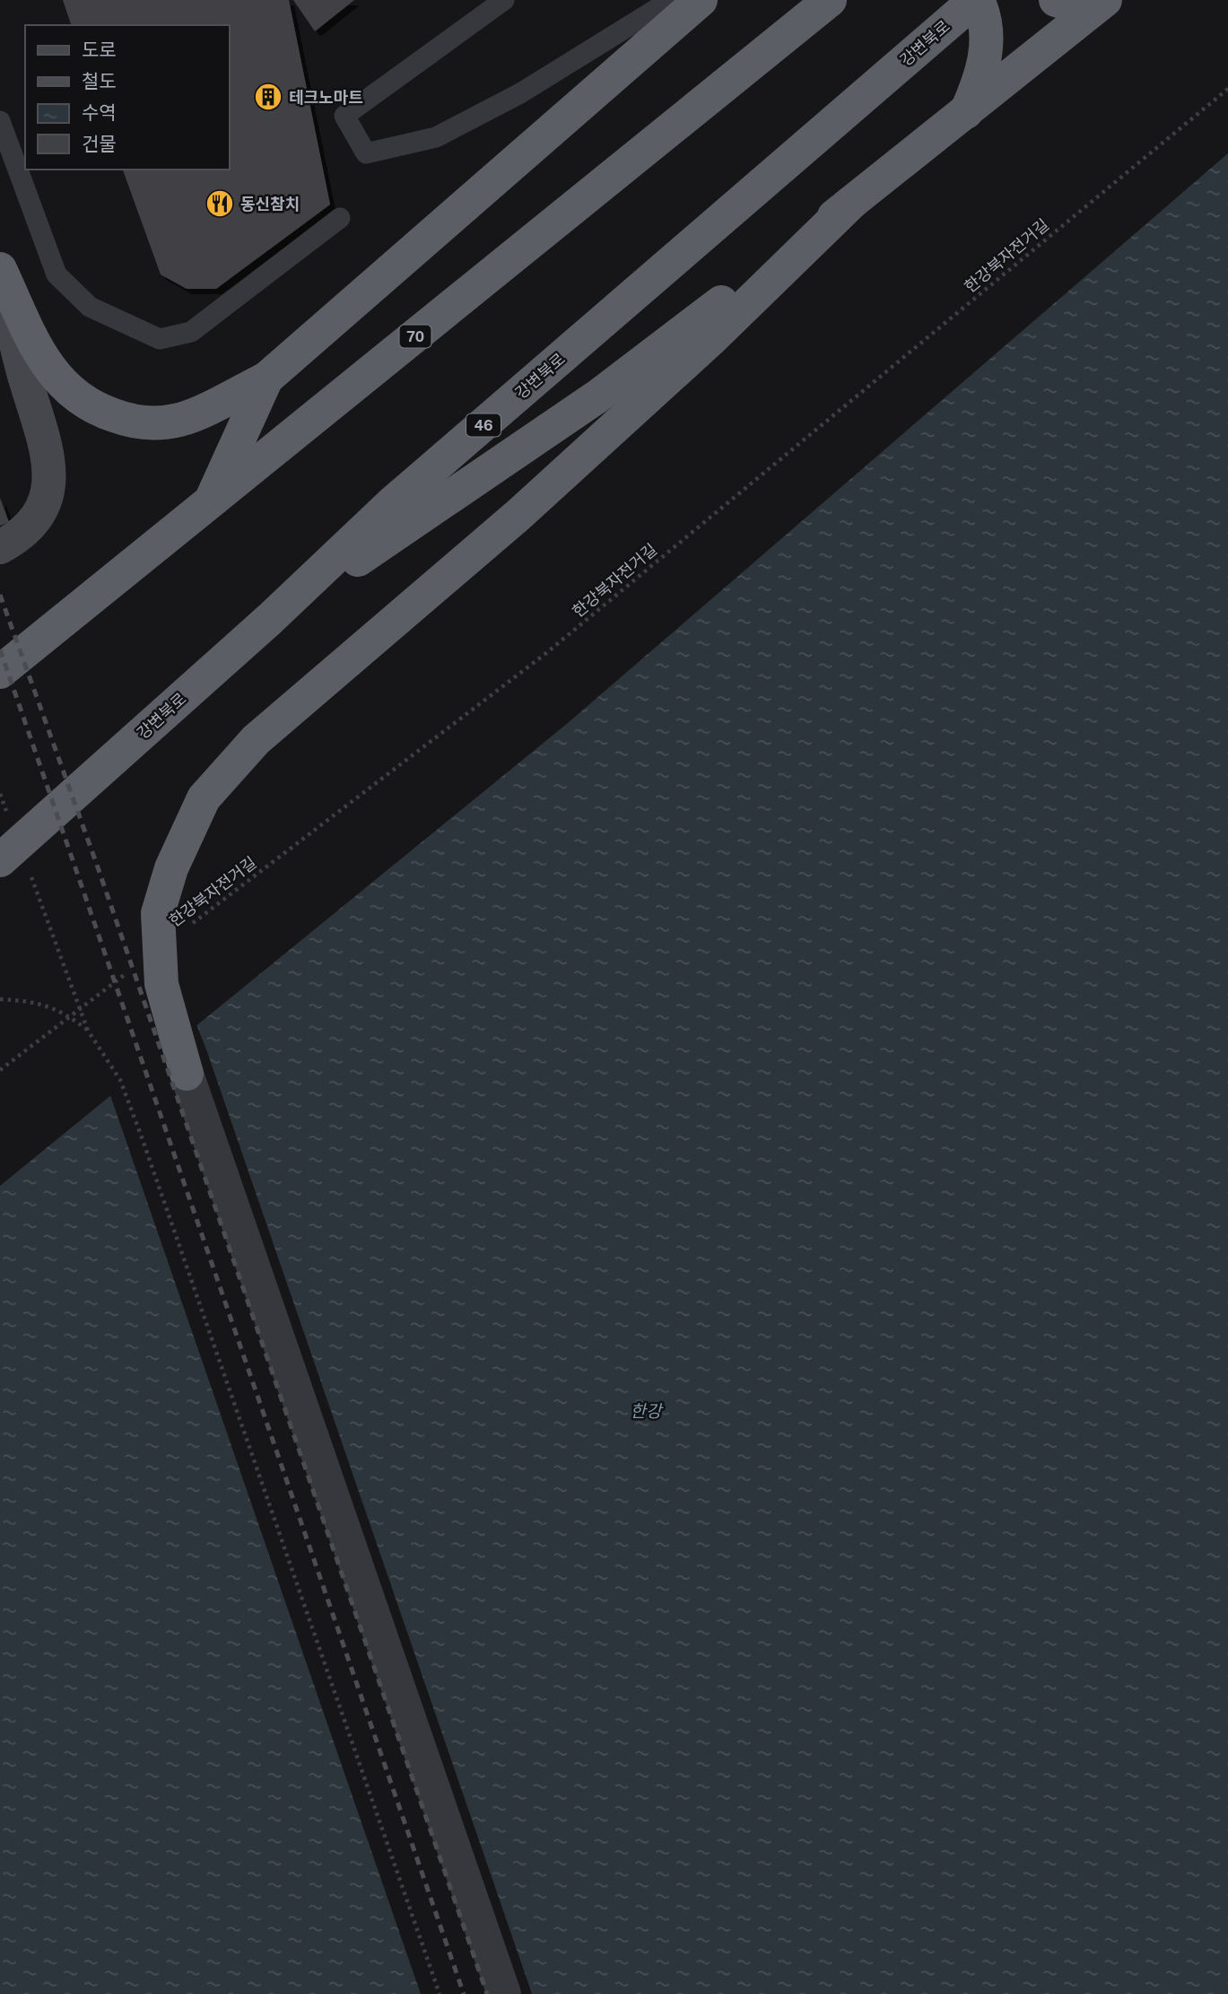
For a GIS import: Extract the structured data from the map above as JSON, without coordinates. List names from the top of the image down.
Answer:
{
  "streets": {
    "highway": ["강변북로", "70", "46"],
    "path": ["한강북자전거길"]
  },
  "water": ["한강"],
  "places": {
    "building": ["테크노마트"],
    "restaurant": ["동신참치"]
  },
  "legend": [
    "도로",
    "철도",
    "수역",
    "건물"
  ]
}
